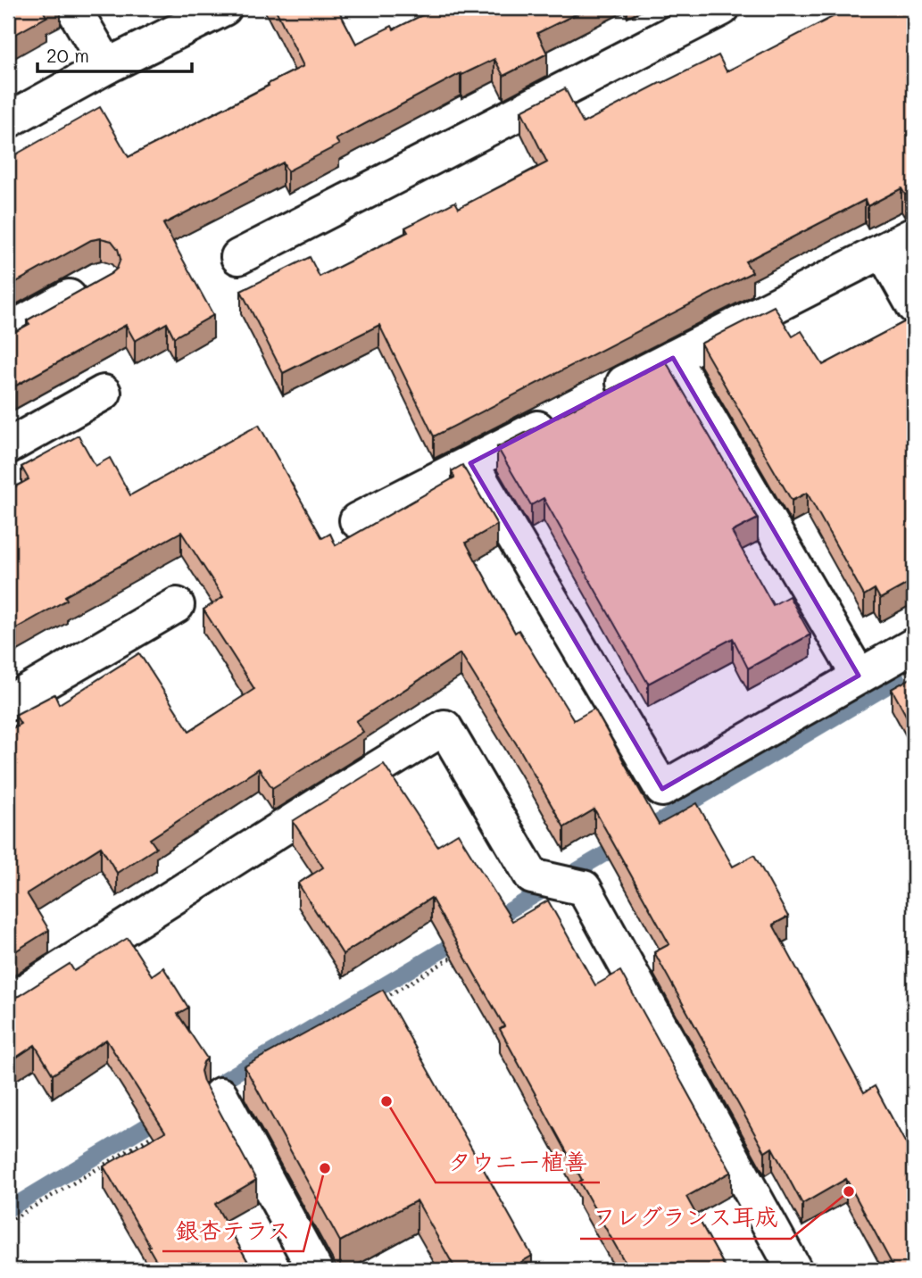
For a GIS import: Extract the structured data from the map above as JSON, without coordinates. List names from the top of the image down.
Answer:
{
  "places": ["タウニー植善", "銀杏テラス", "フレグランス耳成"],
  "scale_bar": "20 m"
}
